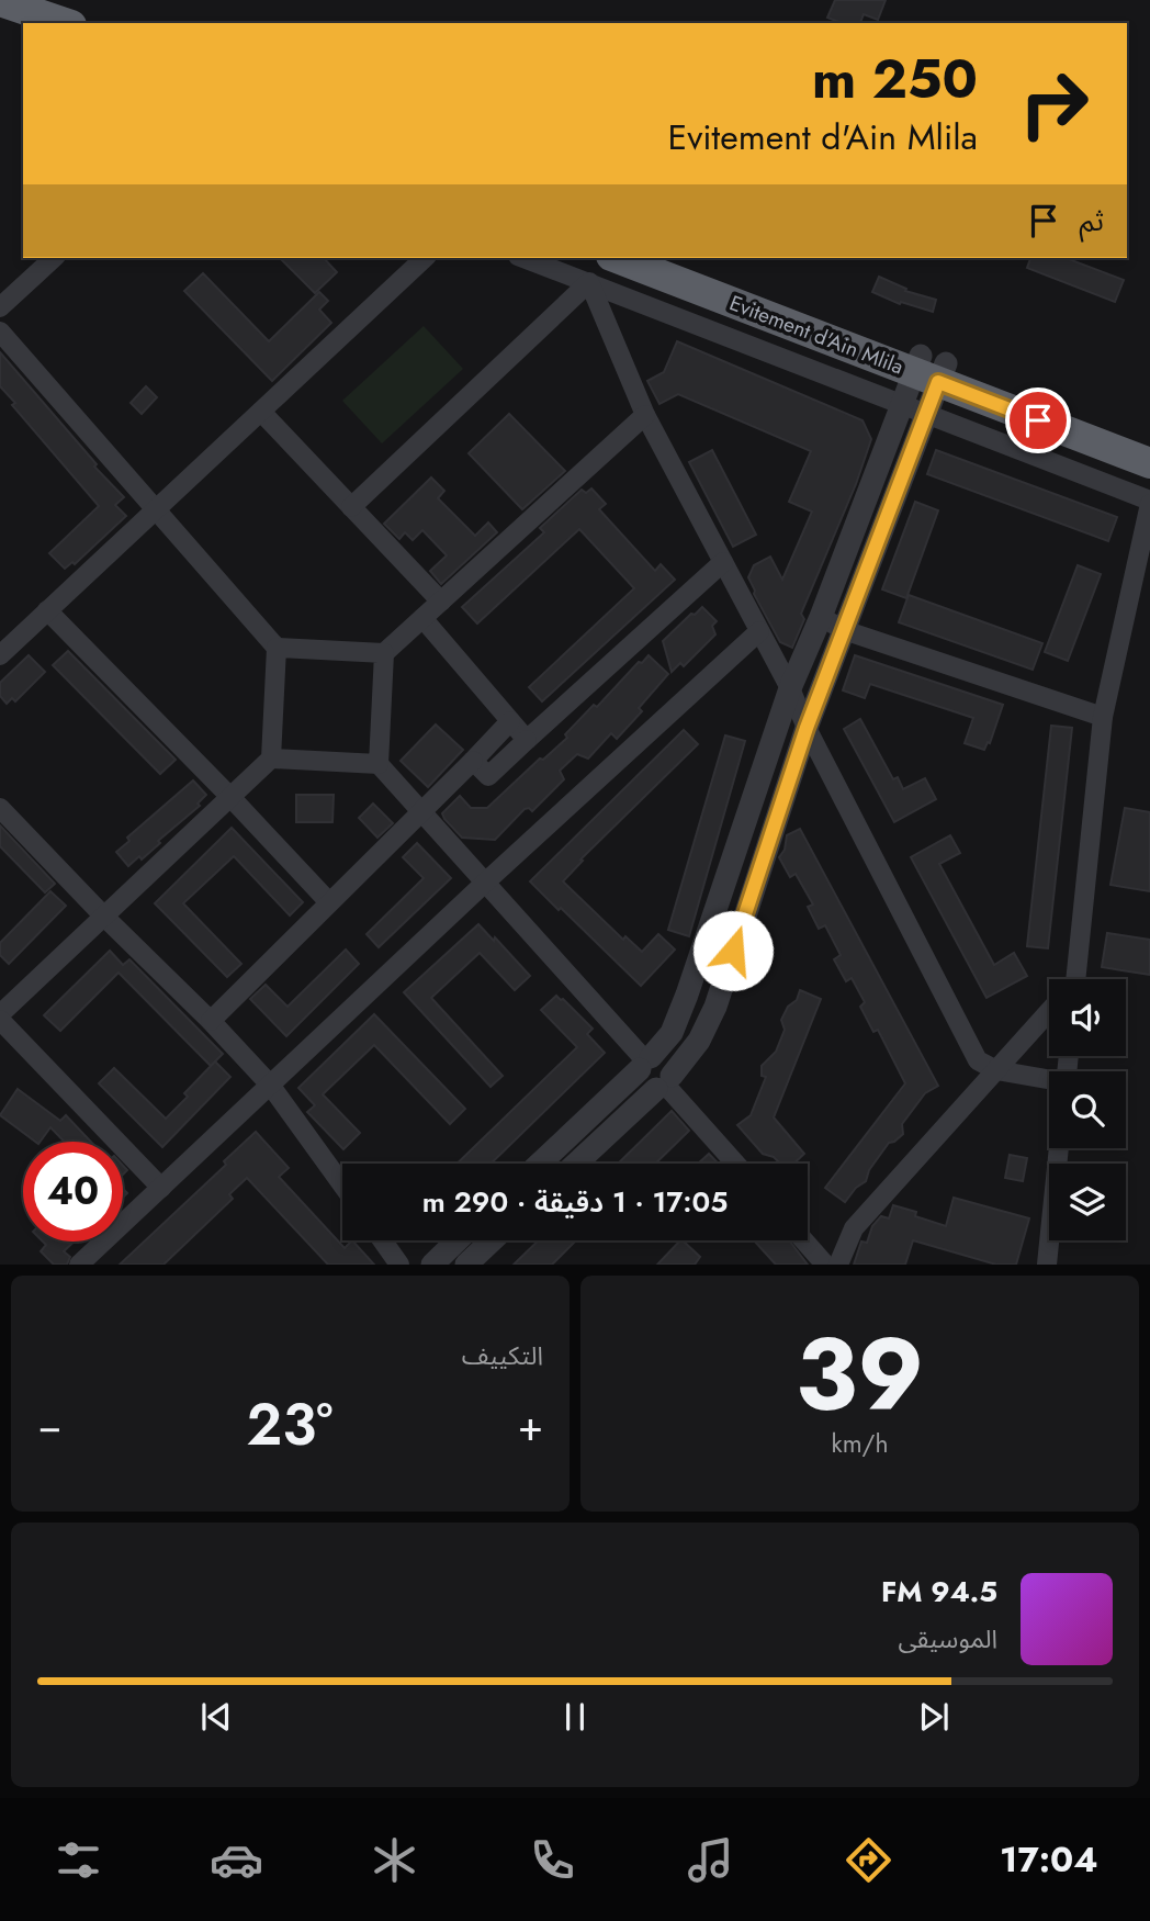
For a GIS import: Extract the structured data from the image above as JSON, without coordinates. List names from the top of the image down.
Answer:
{
  "streets": {
    "highway": ["Evitement d'Ain Mlila"]
  },
  "page": {
    "turn": ["250 m", "Evitement d'Ain Mlila"],
    "then": "ثم",
    "limit": "40",
    "trip": "17:05 · 1 دقيقة · 290 m",
    "tile": [
      ["39", "km/h"],
      "التكييف"
    ],
    "heat": ["−", "23°", "+"],
    "song": ["94.5 FM", "الموسيقى"],
    "tabs": "17:04"
  }
}
